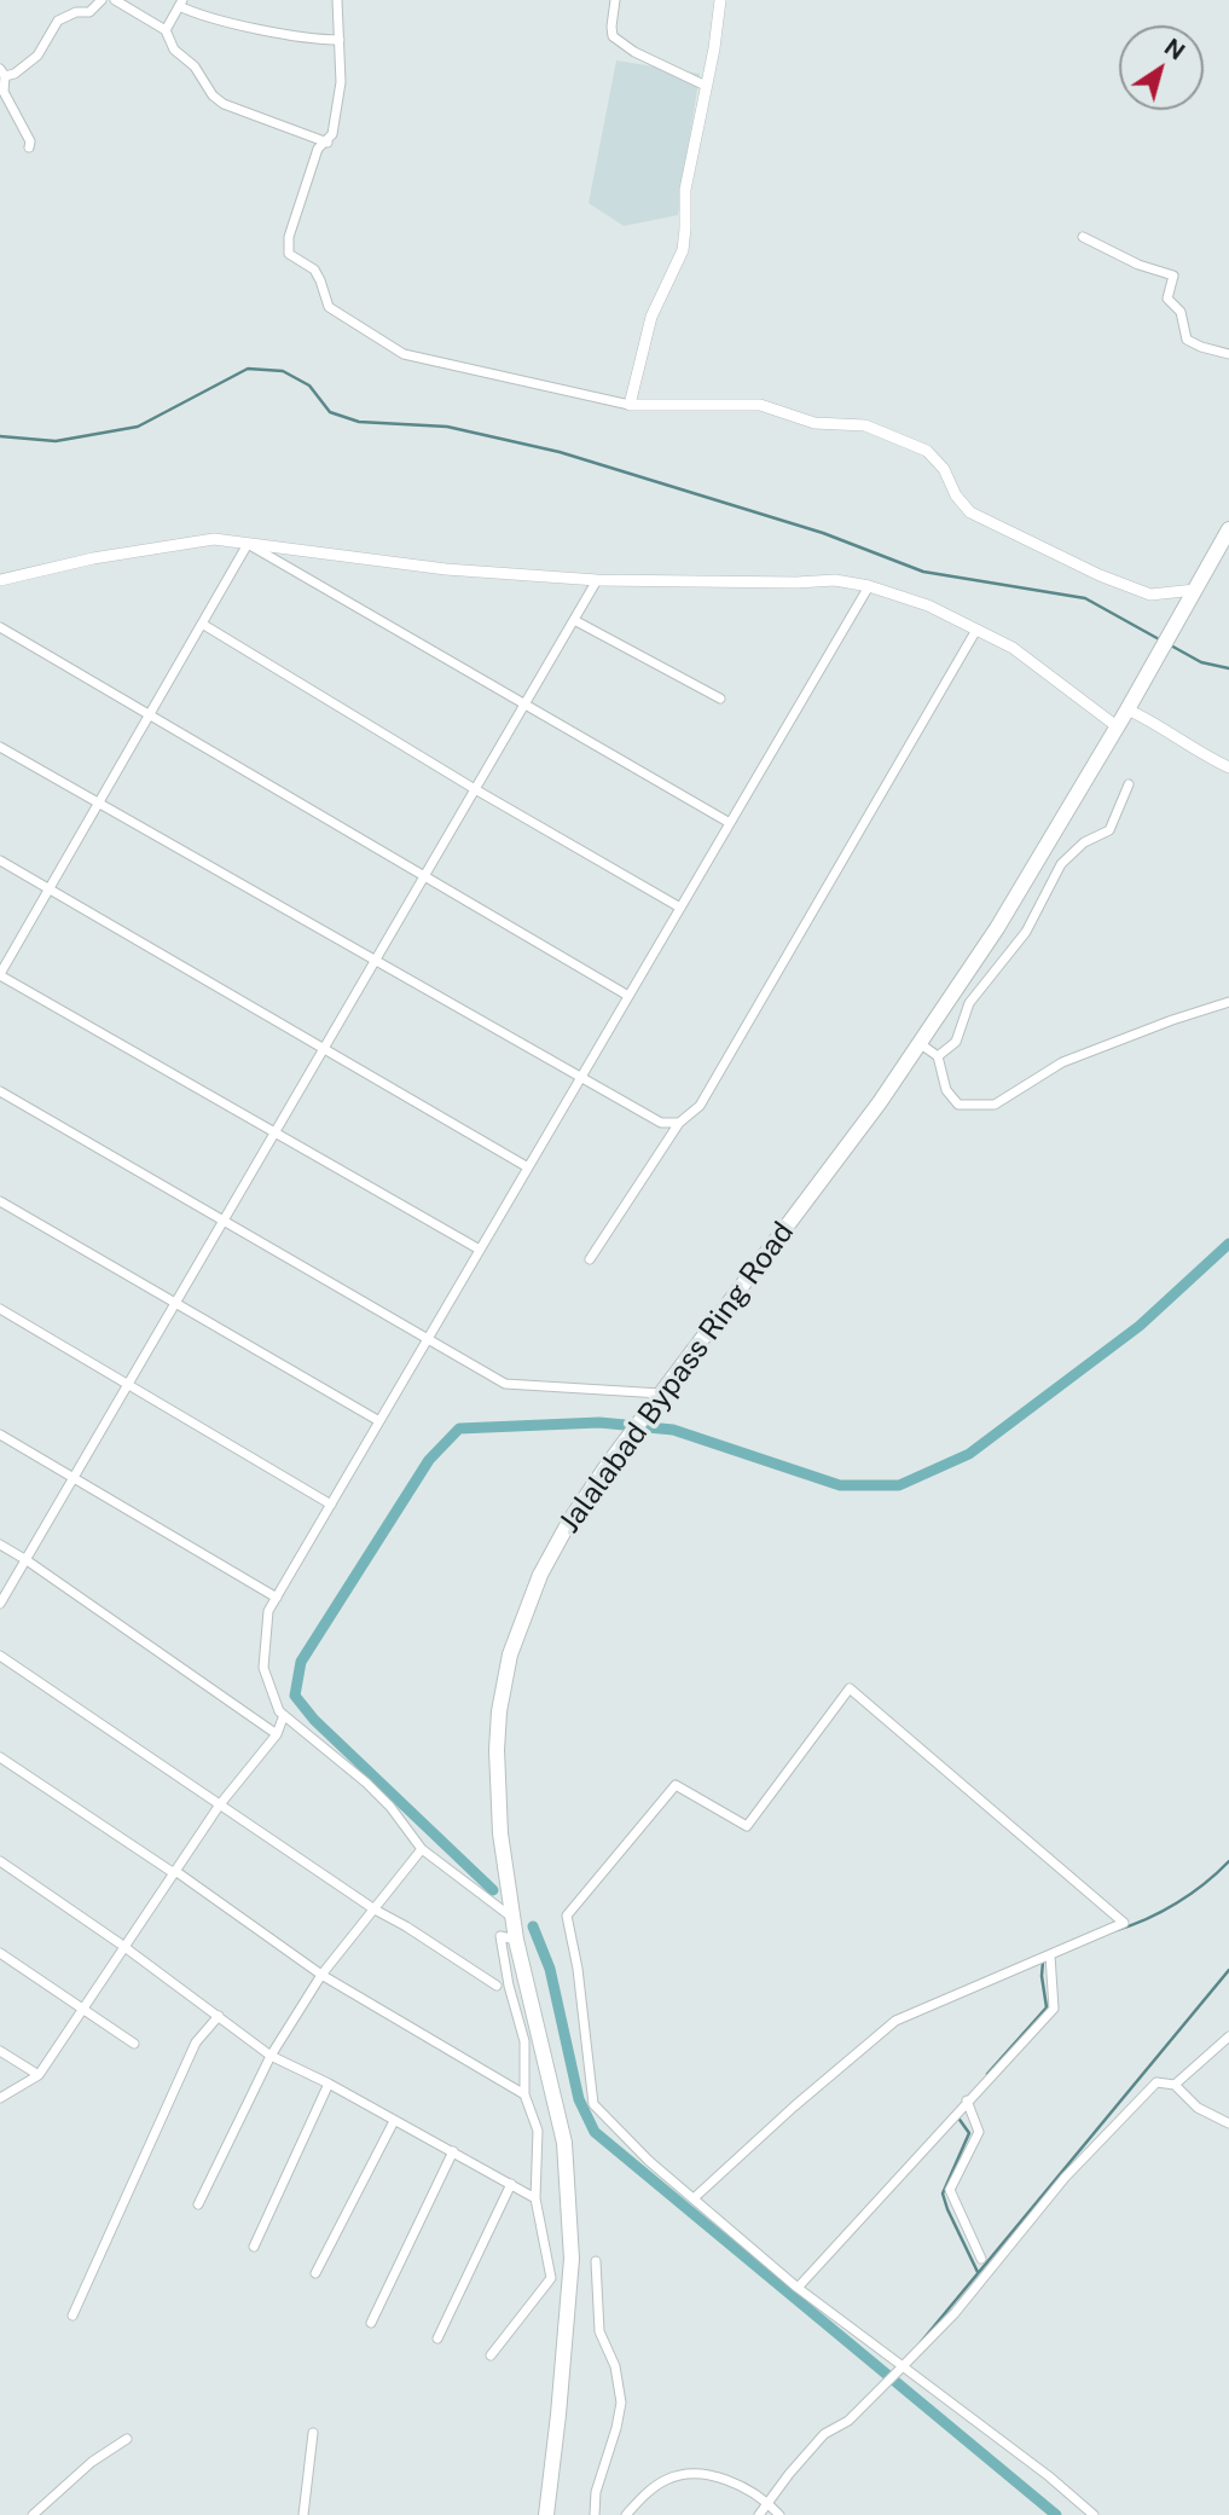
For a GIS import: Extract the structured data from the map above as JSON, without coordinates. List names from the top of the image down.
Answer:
{
  "streets": {
    "highway": ["Jalalabad Bypass Ring Road"]
  },
  "north": "top right"
}
